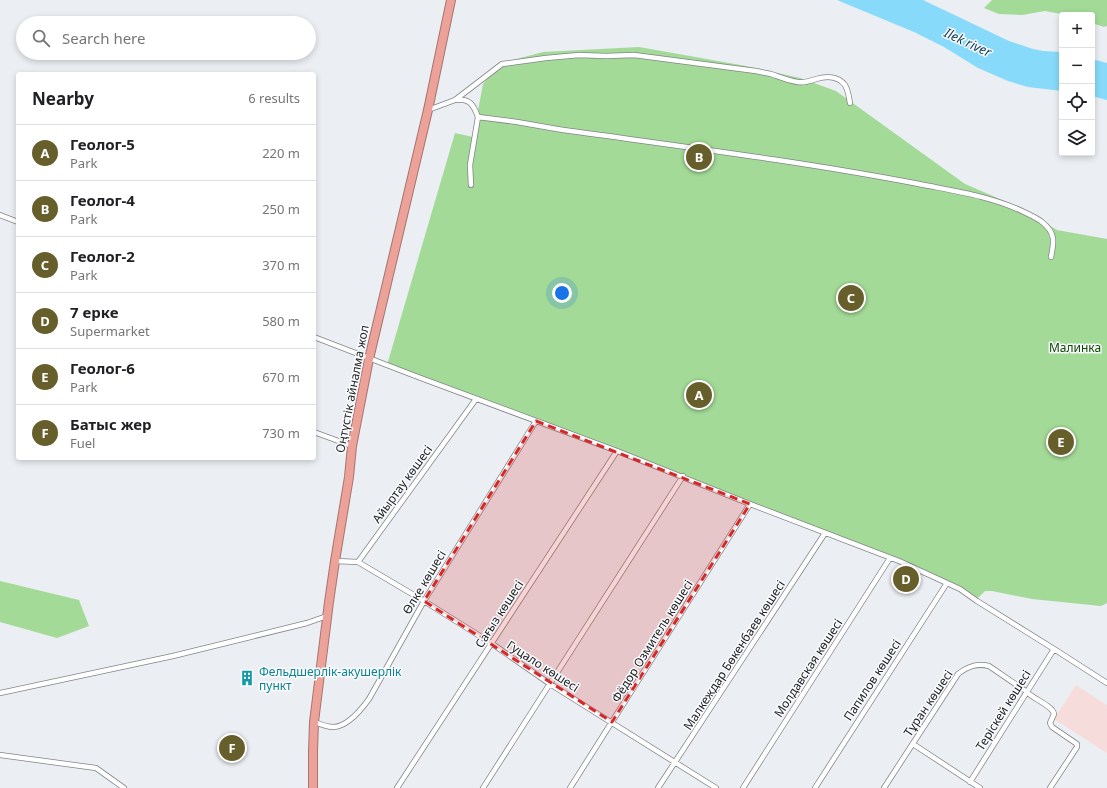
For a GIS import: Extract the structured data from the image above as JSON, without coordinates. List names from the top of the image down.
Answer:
{
  "streets": {
    "highway": ["Оңтүстік айналма жол"],
    "street": [
      "Айыртау көшесі",
      "Өлке көшесі",
      "Сағыз көшесі",
      "Фёдор Озмитель көшесі",
      "Малкеждар Бөкенбаев көшесі",
      "Гуцало көшесі",
      "Молдавская көшесі",
      "Папилов көшесі",
      "Тұран көшесі",
      "Теріскей көшесі"
    ]
  },
  "crossings": [
    ["Оңтүстік айналма жол", "Өлке көшесі"],
    ["Айыртау көшесі", "Гуцало көшесі"],
    ["Өлке көшесі", "Гуцало көшесі"],
    ["Сағыз көшесі", "Гуцало көшесі"],
    ["Фёдор Озмитель көшесі", "Гуцало көшесі"],
    ["Малкеждар Бөкенбаев көшесі", "Гуцало көшесі"],
    ["Тұран көшесі", "Теріскей көшесі"]
  ],
  "water": ["Ilek river"],
  "parks": ["Малинка"],
  "places": {
    "building": ["Фельдшерлік-акушерлік пункт"]
  },
  "page": {
    "map_buttons": ["+", "−"],
    "search": "Search here",
    "heading": ["Nearby", "6 results"],
    "list": [
      {
        "mark": "A",
        "name": "Геолог-5",
        "note": "Park",
        "value": "220 m"
      },
      {
        "mark": "B",
        "name": "Геолог-4",
        "note": "Park",
        "value": "250 m"
      },
      {
        "mark": "C",
        "name": "Геолог-2",
        "note": "Park",
        "value": "370 m"
      },
      {
        "mark": "D",
        "name": "7 ерке",
        "note": "Supermarket",
        "value": "580 m"
      },
      {
        "mark": "E",
        "name": "Геолог-6",
        "note": "Park",
        "value": "670 m"
      },
      {
        "mark": "F",
        "name": "Батыс жер",
        "note": "Fuel",
        "value": "730 m"
      }
    ],
    "pins": [
      "B",
      "C",
      "A",
      "E",
      "D",
      "F"
    ]
  }
}
